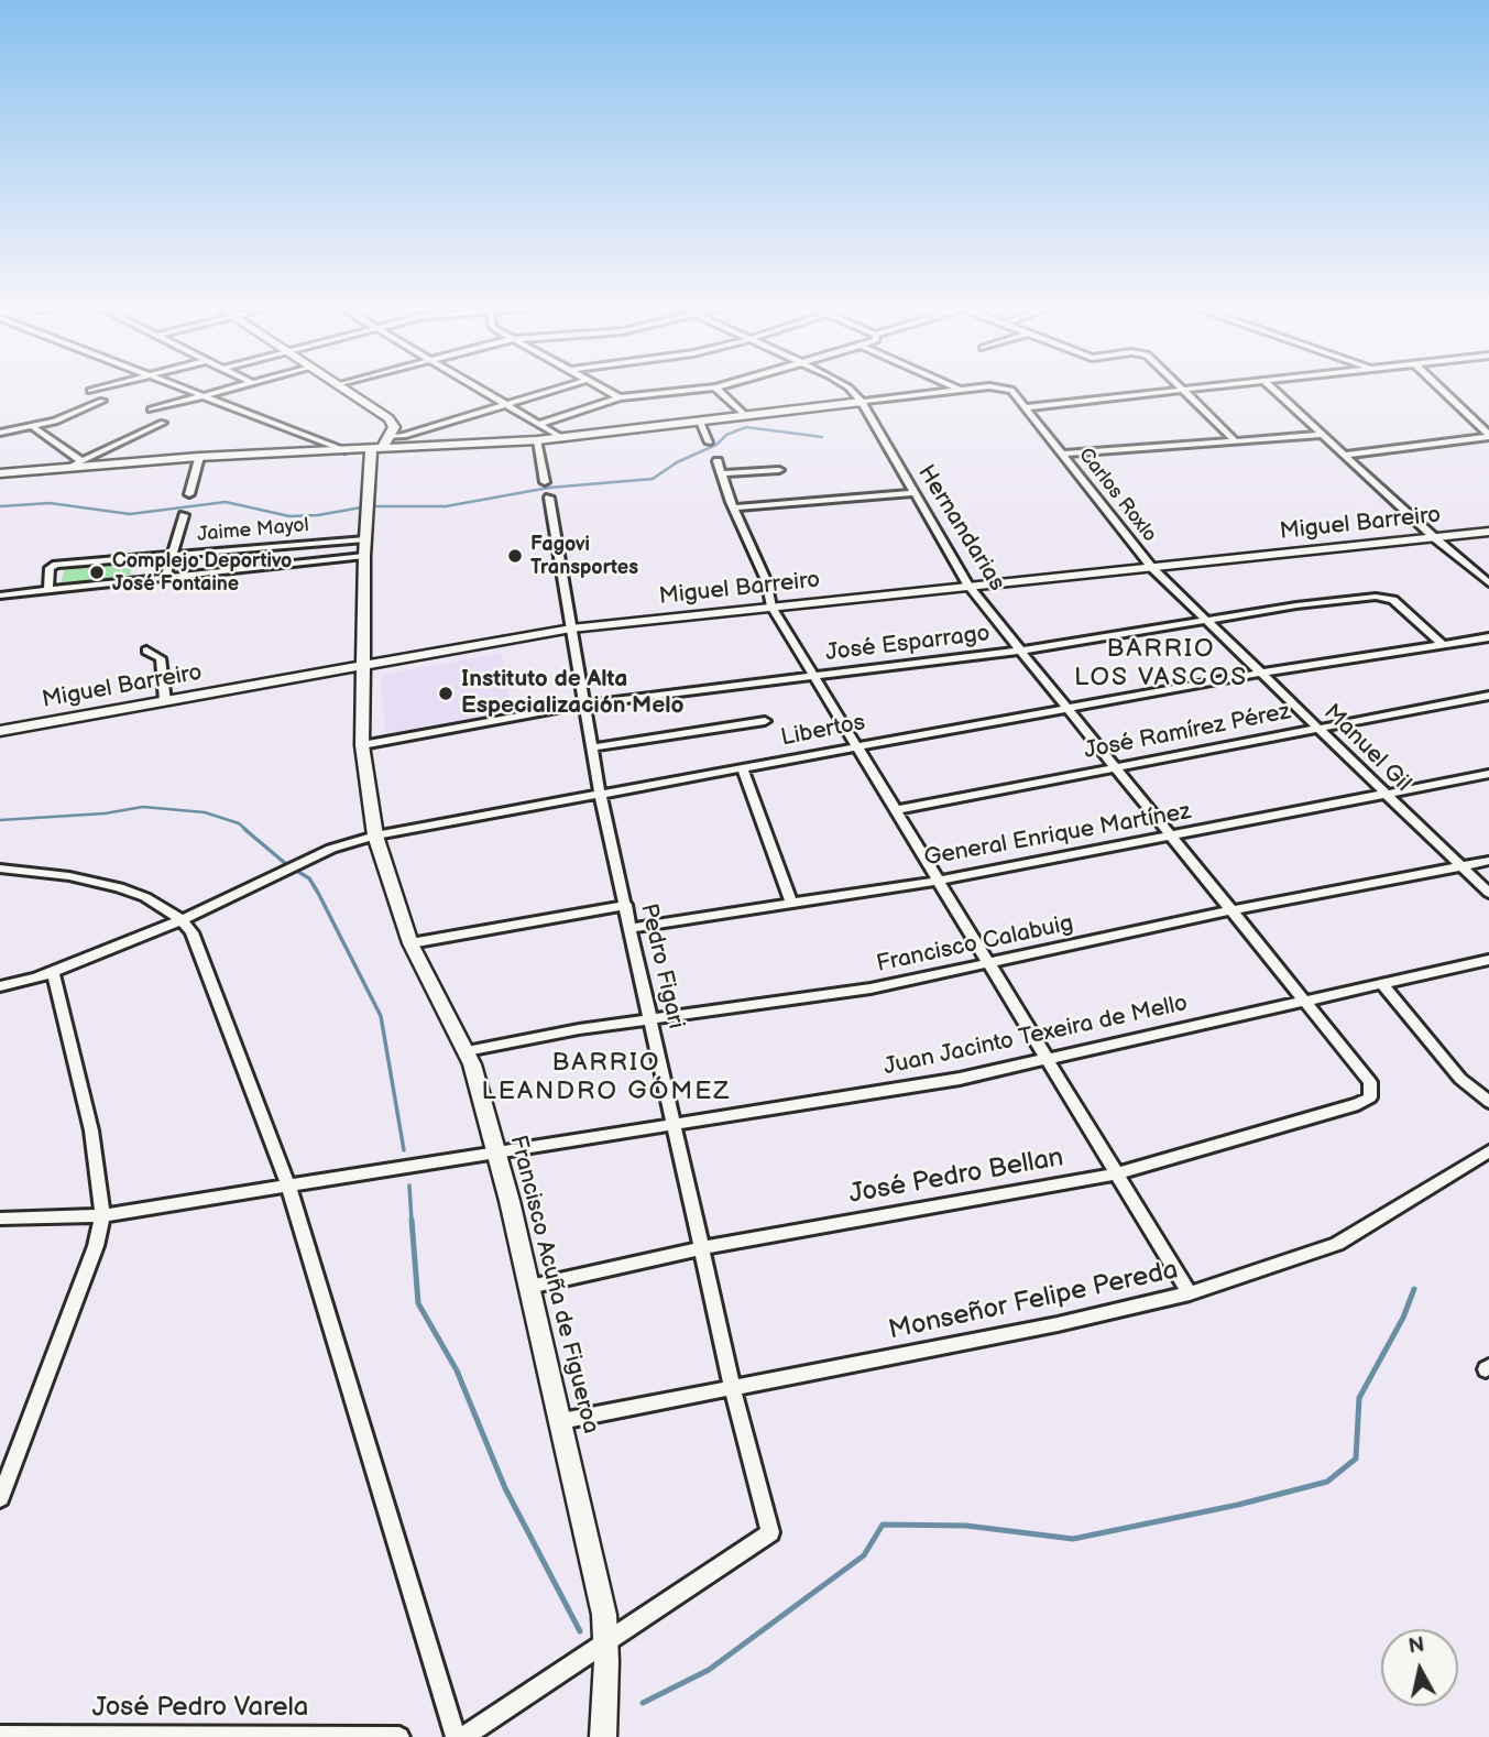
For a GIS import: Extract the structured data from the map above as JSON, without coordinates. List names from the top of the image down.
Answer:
{
  "streets": {
    "street": [
      "Carlos Roxlo",
      "Miguel Barreiro",
      "Hernandarias",
      "Jaime Mayol",
      "José Esparrago",
      "Libertos",
      "José Ramírez Pérez",
      "Manuel Gil",
      "General Enrique Martínez",
      "Francisco Calabuig",
      "Pedro Figari",
      "Juan Jacinto Texeira de Mello",
      "José Pedro Bellan",
      "Francisco Acuña de Figueroa",
      "Monseñor Felipe Pereda",
      "José Pedro Varela"
    ]
  },
  "crossings": [
    ["Carlos Roxlo", "Miguel Barreiro"],
    ["Carlos Roxlo", "Manuel Gil"],
    ["Miguel Barreiro", "Hernandarias"],
    ["Miguel Barreiro", "Manuel Gil"],
    ["Miguel Barreiro", "Pedro Figari"],
    ["Miguel Barreiro", "Francisco Acuña de Figueroa"],
    ["Hernandarias", "José Esparrago"],
    ["Hernandarias", "Libertos"],
    ["Hernandarias", "José Ramírez Pérez"],
    ["Hernandarias", "General Enrique Martínez"],
    ["Hernandarias", "Francisco Calabuig"],
    ["Hernandarias", "Juan Jacinto Texeira de Mello"],
    ["Hernandarias", "José Pedro Bellan"],
    ["Jaime Mayol", "Francisco Acuña de Figueroa"],
    ["José Esparrago", "Libertos"],
    ["José Esparrago", "Manuel Gil"],
    ["José Esparrago", "Pedro Figari"],
    ["José Esparrago", "Francisco Acuña de Figueroa"],
    ["Libertos", "Manuel Gil"],
    ["Libertos", "Pedro Figari"],
    ["Libertos", "Francisco Acuña de Figueroa"],
    ["José Ramírez Pérez", "Manuel Gil"],
    ["Manuel Gil", "General Enrique Martínez"],
    ["Manuel Gil", "Francisco Calabuig"],
    ["General Enrique Martínez", "Pedro Figari"],
    ["Francisco Calabuig", "Pedro Figari"],
    ["Francisco Calabuig", "Francisco Acuña de Figueroa"],
    ["Pedro Figari", "Juan Jacinto Texeira de Mello"],
    ["Pedro Figari", "José Pedro Bellan"],
    ["Pedro Figari", "Francisco Acuña de Figueroa"],
    ["Pedro Figari", "Monseñor Felipe Pereda"],
    ["Juan Jacinto Texeira de Mello", "Francisco Acuña de Figueroa"],
    ["José Pedro Bellan", "Francisco Acuña de Figueroa"],
    ["Francisco Acuña de Figueroa", "Monseñor Felipe Pereda"]
  ],
  "districts": ["BARRIO LOS VASCOS", "BARRIO LEANDRO GÓMEZ"],
  "places": ["Fagovi Transportes", "Complejo Deportivo José Fontaine", "Instituto de Alta Especialización Melo"],
  "north": "top"
}
